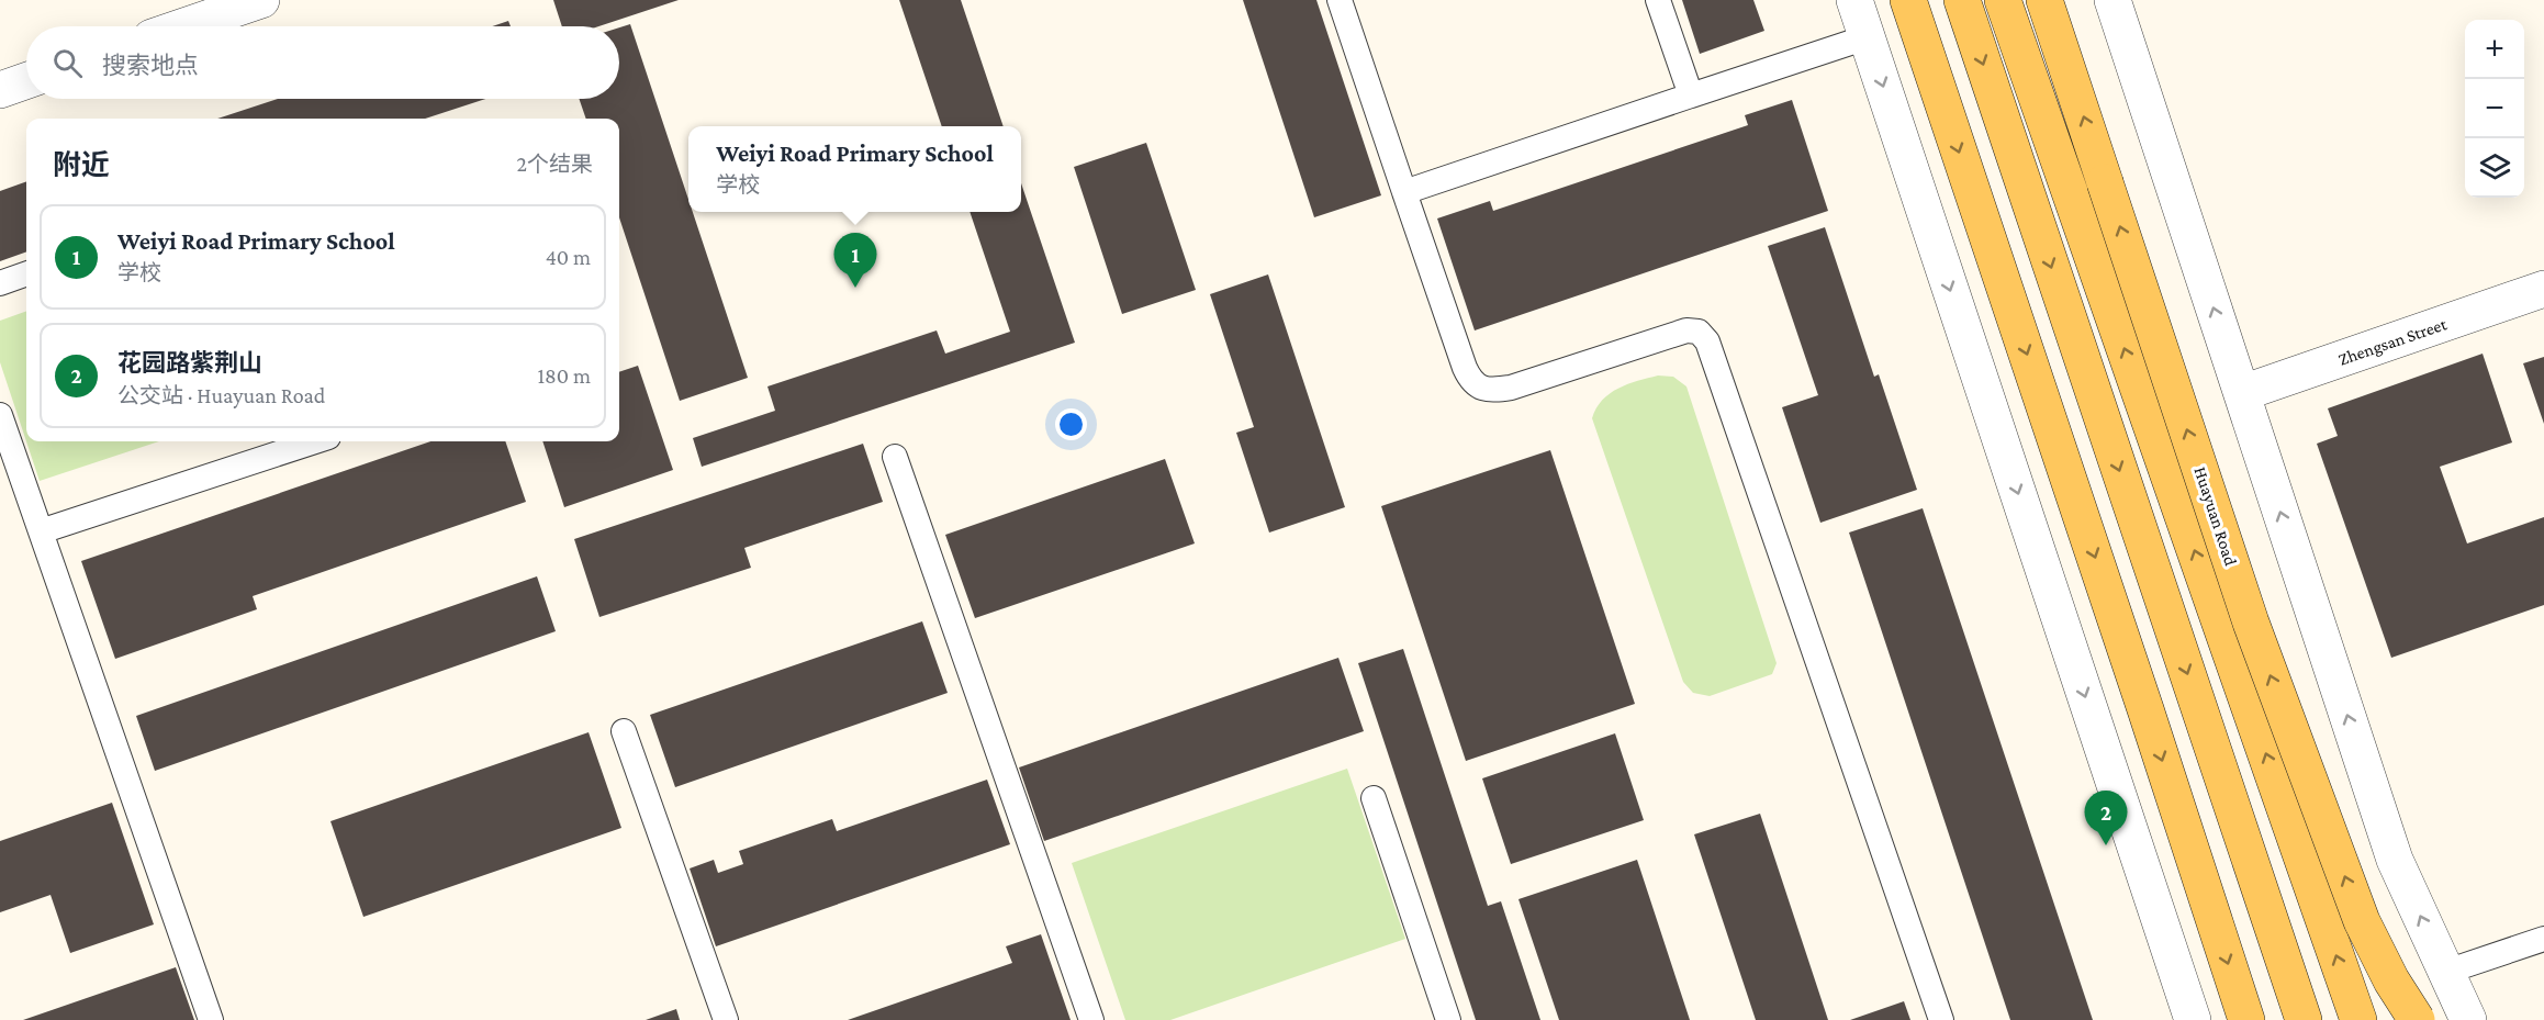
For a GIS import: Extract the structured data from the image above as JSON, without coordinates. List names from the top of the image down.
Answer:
{
  "streets": {
    "main road": ["Huayuan Road"],
    "street": ["Zhengsan Street"]
  },
  "page": {
    "map_buttons": ["+", "−"],
    "search": "搜索地点",
    "heading": ["附近", "2个结果"],
    "popup": ["Weiyi Road Primary School", "学校"],
    "list": [
      {
        "mark": "1",
        "name": "Weiyi Road Primary School",
        "note": "学校",
        "value": "40 m"
      },
      {
        "mark": "2",
        "name": "花园路紫荆山",
        "note": "公交站 · Huayuan Road",
        "value": "180 m"
      }
    ],
    "pins": ["1", "2"]
  }
}
